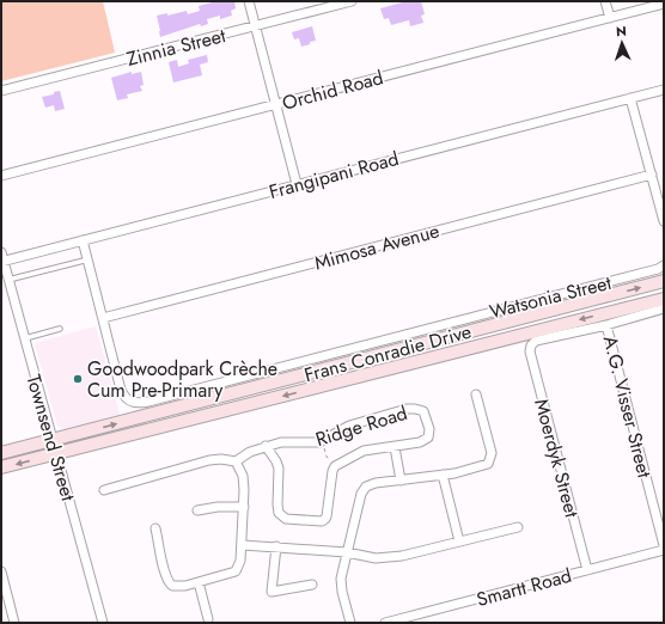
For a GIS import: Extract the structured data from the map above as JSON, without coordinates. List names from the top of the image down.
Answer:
{
  "streets": {
    "main road": ["Frans Conradie Drive"],
    "street": [
      "Zinnia Street",
      "Orchid Road",
      "Frangipani Road",
      "Mimosa Avenue",
      "Watsonia Street",
      "A.G. Visser Street",
      "Ridge Road",
      "Townsend Street",
      "Moerdyk Street",
      "Smartt Road"
    ]
  },
  "crossings": [
    ["Frangipani Road", "Townsend Street"],
    ["Mimosa Avenue", "Watsonia Street"],
    ["Frans Conradie Drive", "Townsend Street"],
    ["A.G. Visser Street", "Moerdyk Street"],
    ["Moerdyk Street", "Smartt Road"]
  ],
  "places": ["Goodwoodpark Crèche Cum Pre-Primary"],
  "north": "top"
}
